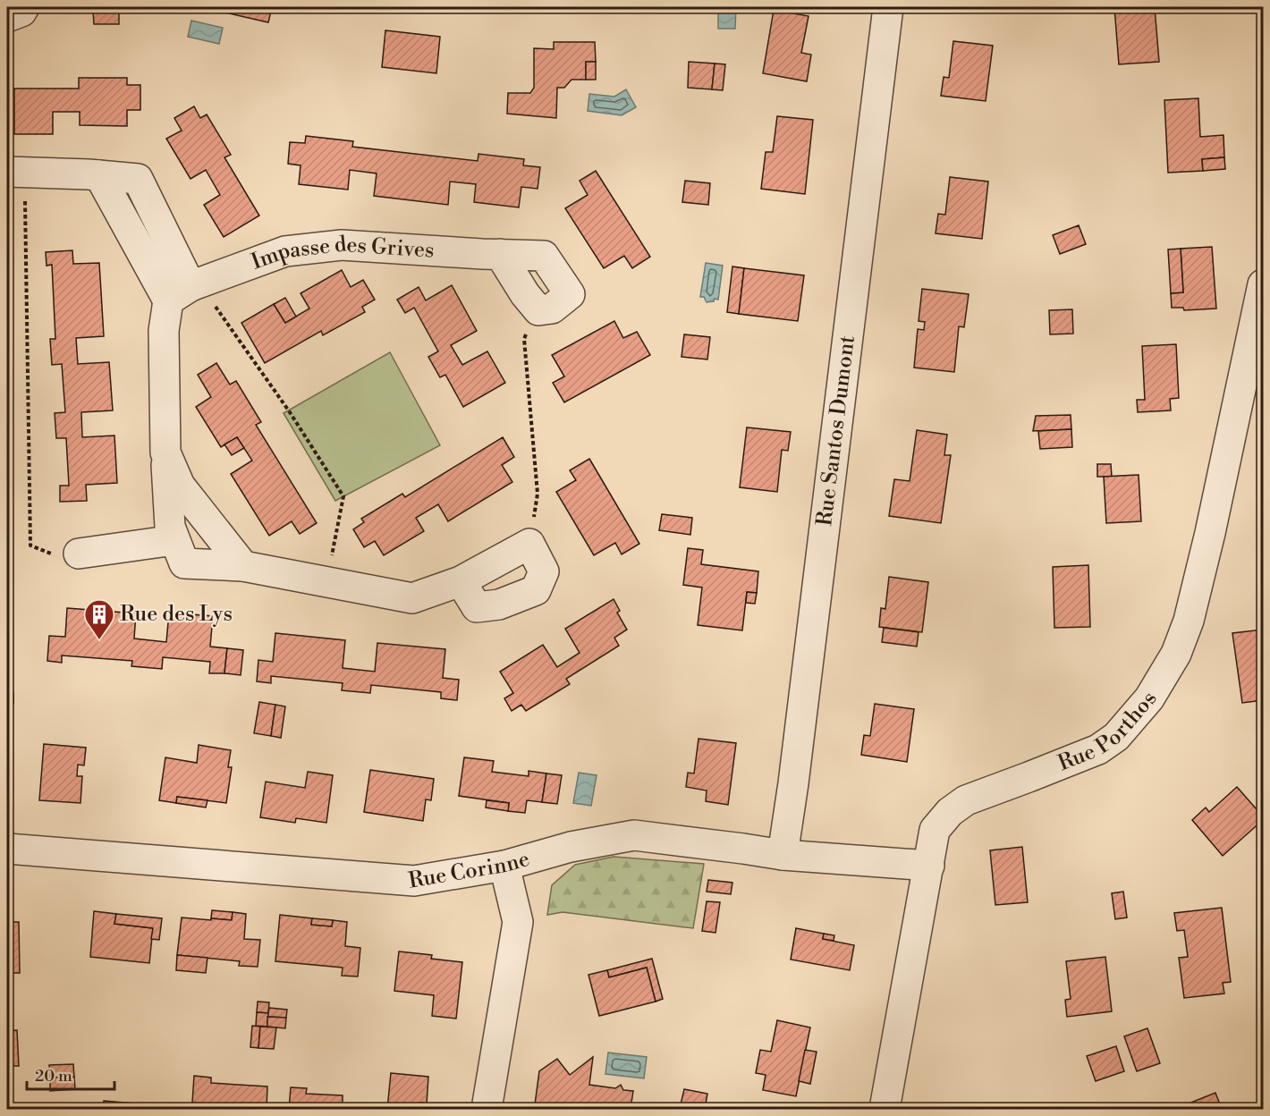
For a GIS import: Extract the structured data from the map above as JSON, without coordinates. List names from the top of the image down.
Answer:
{
  "streets": {
    "street": [
      "Impasse des Grives",
      "Rue Santos Dumont",
      "Rue Porthos",
      "Rue Corinne"
    ]
  },
  "crossings": [
    ["Rue Santos Dumont", "Rue Corinne"],
    ["Rue Porthos", "Rue Corinne"]
  ],
  "places": {
    "building": ["Rue des Lys"]
  },
  "scale_bar": "20 m"
}
